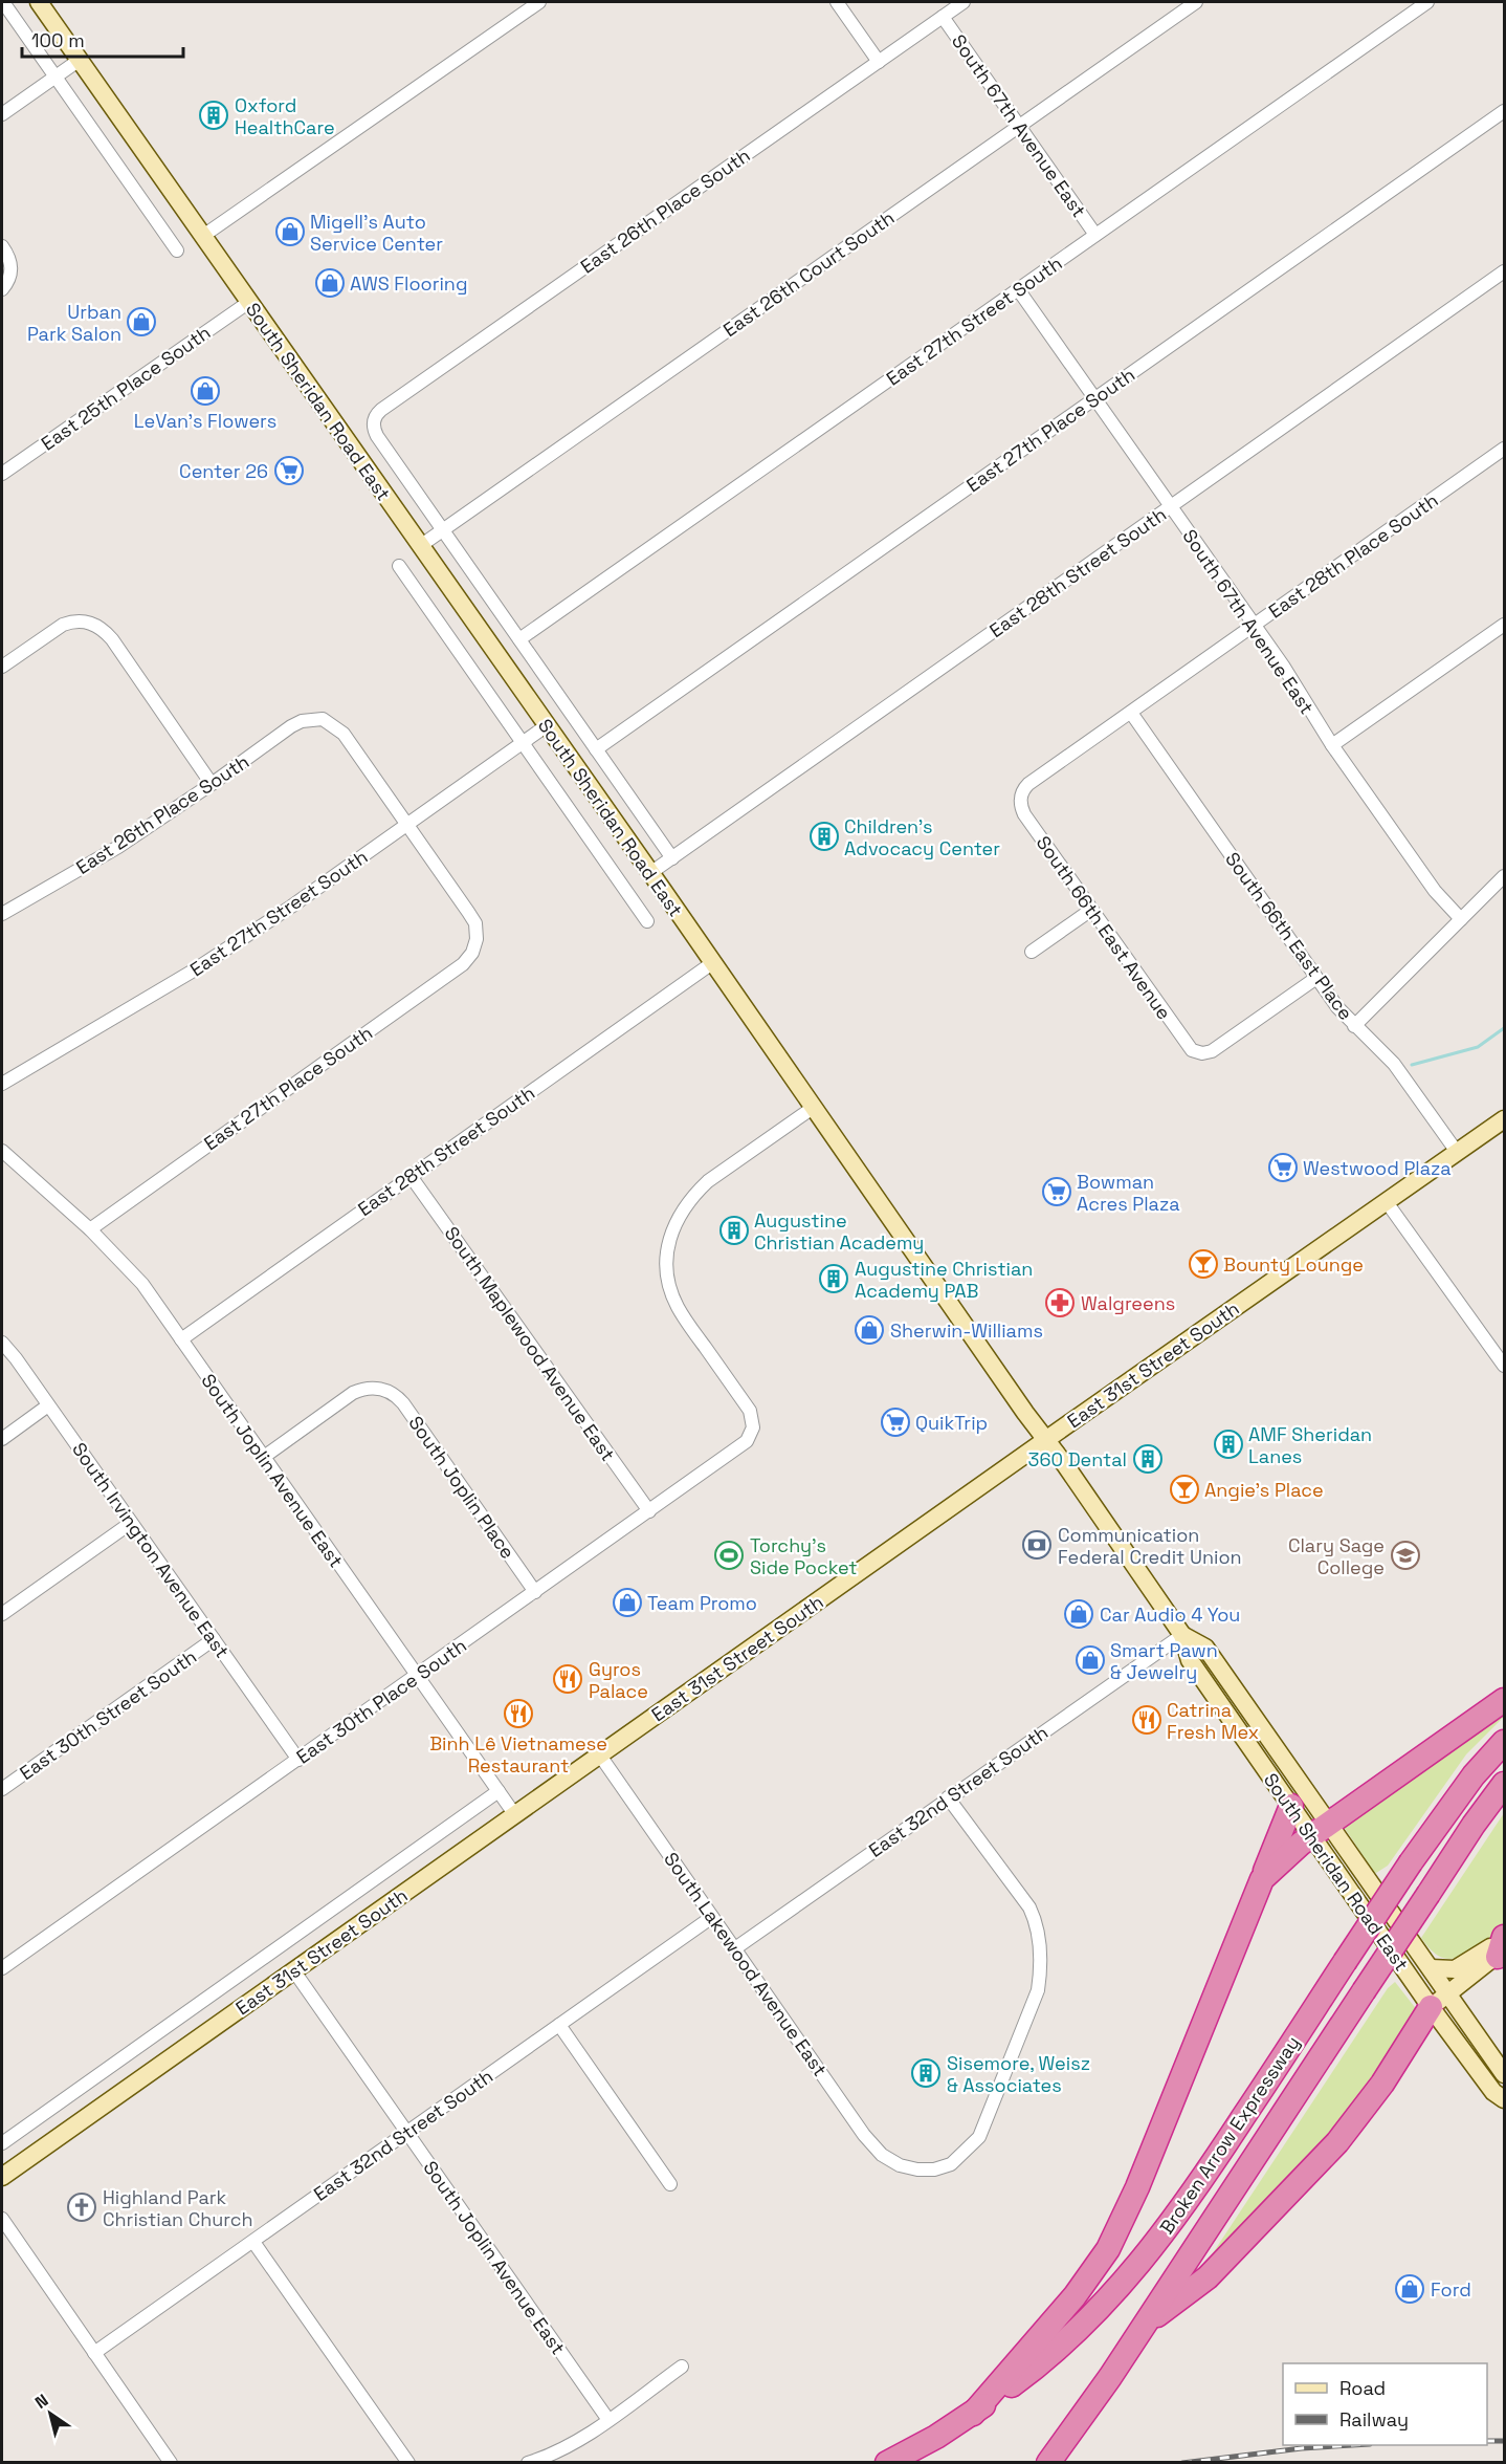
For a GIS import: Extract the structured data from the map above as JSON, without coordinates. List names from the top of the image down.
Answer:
{
  "streets": {
    "highway": ["Broken Arrow Expressway"],
    "main road": ["South Sheridan Road East", "East 31st Street South"],
    "street": [
      "South 67th Avenue East",
      "East 26th Place South",
      "East 26th Court South",
      "East 27th Street South",
      "East 25th Place South",
      "East 27th Place South",
      "East 28th Place South",
      "East 28th Street South",
      "South 66th East Avenue",
      "South 66th East Place",
      "South Maplewood Avenue East",
      "South Joplin Avenue East",
      "South Joplin Place",
      "South Irvington Avenue East",
      "East 30th Place South",
      "East 30th Street South",
      "East 32nd Street South",
      "South Lakewood Avenue East"
    ]
  },
  "crossings": [
    ["South 67th Avenue East", "East 26th Place South"],
    ["South 67th Avenue East", "East 26th Court South"],
    ["South 67th Avenue East", "East 27th Street South"],
    ["South 67th Avenue East", "East 27th Place South"],
    ["South 67th Avenue East", "East 28th Place South"],
    ["South 67th Avenue East", "East 28th Street South"],
    ["East 26th Place South", "East 27th Street South"],
    ["East 26th Place South", "South Sheridan Road East"],
    ["East 26th Place South", "East 27th Place South"],
    ["East 26th Court South", "South Sheridan Road East"],
    ["East 27th Street South", "South Sheridan Road East"],
    ["East 27th Street South", "East 27th Place South"],
    ["East 25th Place South", "South Sheridan Road East"],
    ["South Sheridan Road East", "East 27th Place South"],
    ["South Sheridan Road East", "East 28th Street South"],
    ["South Sheridan Road East", "East 31st Street South"],
    ["South Sheridan Road East", "East 30th Place South"],
    ["South Sheridan Road East", "East 32nd Street South"],
    ["East 27th Place South", "South Joplin Avenue East"],
    ["East 28th Place South", "South 66th East Avenue"],
    ["East 28th Place South", "South 66th East Place"],
    ["East 28th Street South", "South Maplewood Avenue East"],
    ["East 28th Street South", "South Joplin Avenue East"],
    ["South 66th East Avenue", "South 66th East Place"],
    ["South 66th East Place", "East 31st Street South"],
    ["South Maplewood Avenue East", "East 30th Place South"],
    ["East 31st Street South", "South Joplin Avenue East"],
    ["East 31st Street South", "South Lakewood Avenue East"],
    ["South Joplin Avenue East", "South Joplin Place"],
    ["South Joplin Avenue East", "East 30th Place South"],
    ["South Joplin Avenue East", "East 32nd Street South"],
    ["South Joplin Place", "East 30th Place South"],
    ["South Irvington Avenue East", "East 30th Place South"],
    ["South Irvington Avenue East", "East 30th Street South"],
    ["East 32nd Street South", "South Lakewood Avenue East"]
  ],
  "places": {
    "building": [
      "Oxford HealthCare",
      "Children's Advocacy Center",
      "Augustine Christian Academy",
      "Augustine Christian Academy PAB",
      "AMF Sheridan Lanes",
      "360 Dental",
      "Sisemore, Weisz & Associates"
    ],
    "shop": [
      "Migell's Auto Service Center",
      "AWS Flooring",
      "Urban Park Salon",
      "LeVan's Flowers",
      "Sherwin-Williams",
      "Team Promo",
      "Car Audio 4 You",
      "Smart Pawn & Jewelry",
      "Ford"
    ],
    "supermarket": [
      "Center 26",
      "Westwood Plaza",
      "Bowman Acres Plaza",
      "QuikTrip"
    ],
    "bar": ["Bounty Lounge", "Angie's Place"],
    "pharmacy": ["Walgreens"],
    "bank": ["Communication Federal Credit Union"],
    "sports": ["Torchy's Side Pocket"],
    "school or university": ["Clary Sage College"],
    "restaurant": ["Gyros Palace", "Binh Lê Vietnamese Restaurant", "Catrina Fresh Mex"],
    "church": ["Highland Park Christian Church"]
  },
  "legend": ["Road", "Railway"],
  "scale_bar": "100 m",
  "north": "top left"
}
